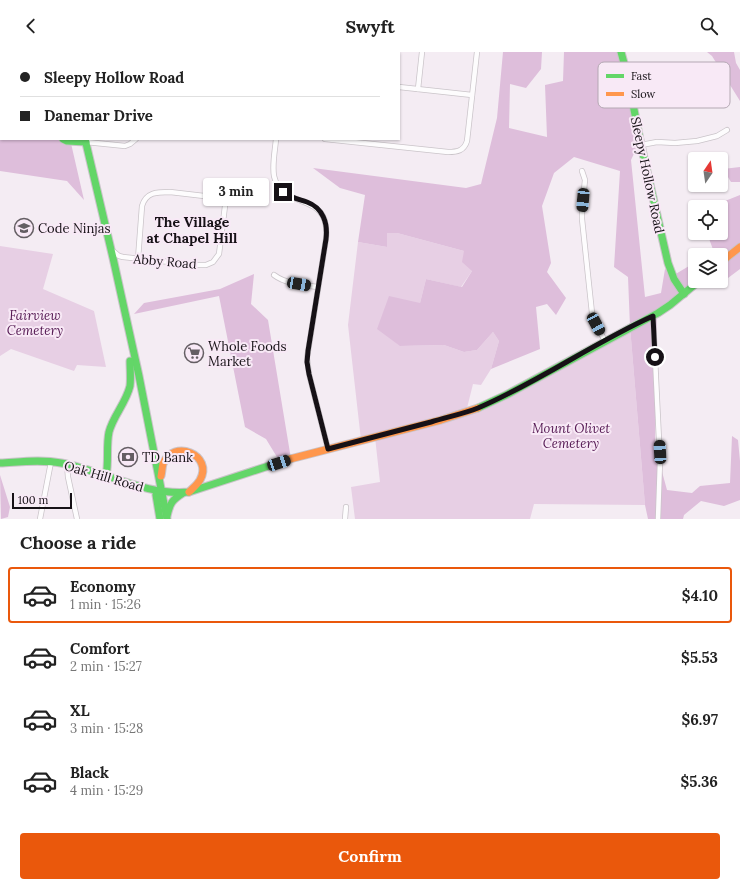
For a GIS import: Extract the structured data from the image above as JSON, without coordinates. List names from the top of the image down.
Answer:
{
  "streets": {
    "main road": ["Sleepy Hollow Road", "Oak Hill Road"],
    "street": ["Abby Road"]
  },
  "districts": ["The Village at Chapel Hill"],
  "parks": ["Fairview Cemetery", "Mount Olivet Cemetery"],
  "places": {
    "school or university": ["Code Ninjas"],
    "supermarket": ["Whole Foods Market"],
    "bank": ["TD Bank"]
  },
  "legend": ["Fast", "Slow"],
  "scale_bar": "100 m",
  "north": "top",
  "page": {
    "header": "Swyft",
    "banner": ["Sleepy Hollow Road", "Danemar Drive"],
    "bubble": "3 min",
    "scale": "100 m",
    "heading": "Choose a ride",
    "list": [
      {
        "name": "Economy",
        "note": "1 min · 15:26",
        "value": "$4.10"
      },
      {
        "name": "Comfort",
        "note": "2 min · 15:27",
        "value": "$5.53"
      },
      {
        "name": "XL",
        "note": "3 min · 15:28",
        "value": "$6.97"
      },
      {
        "name": "Black",
        "note": "4 min · 15:29",
        "value": "$5.36"
      }
    ],
    "buttons": "Confirm"
  }
}
